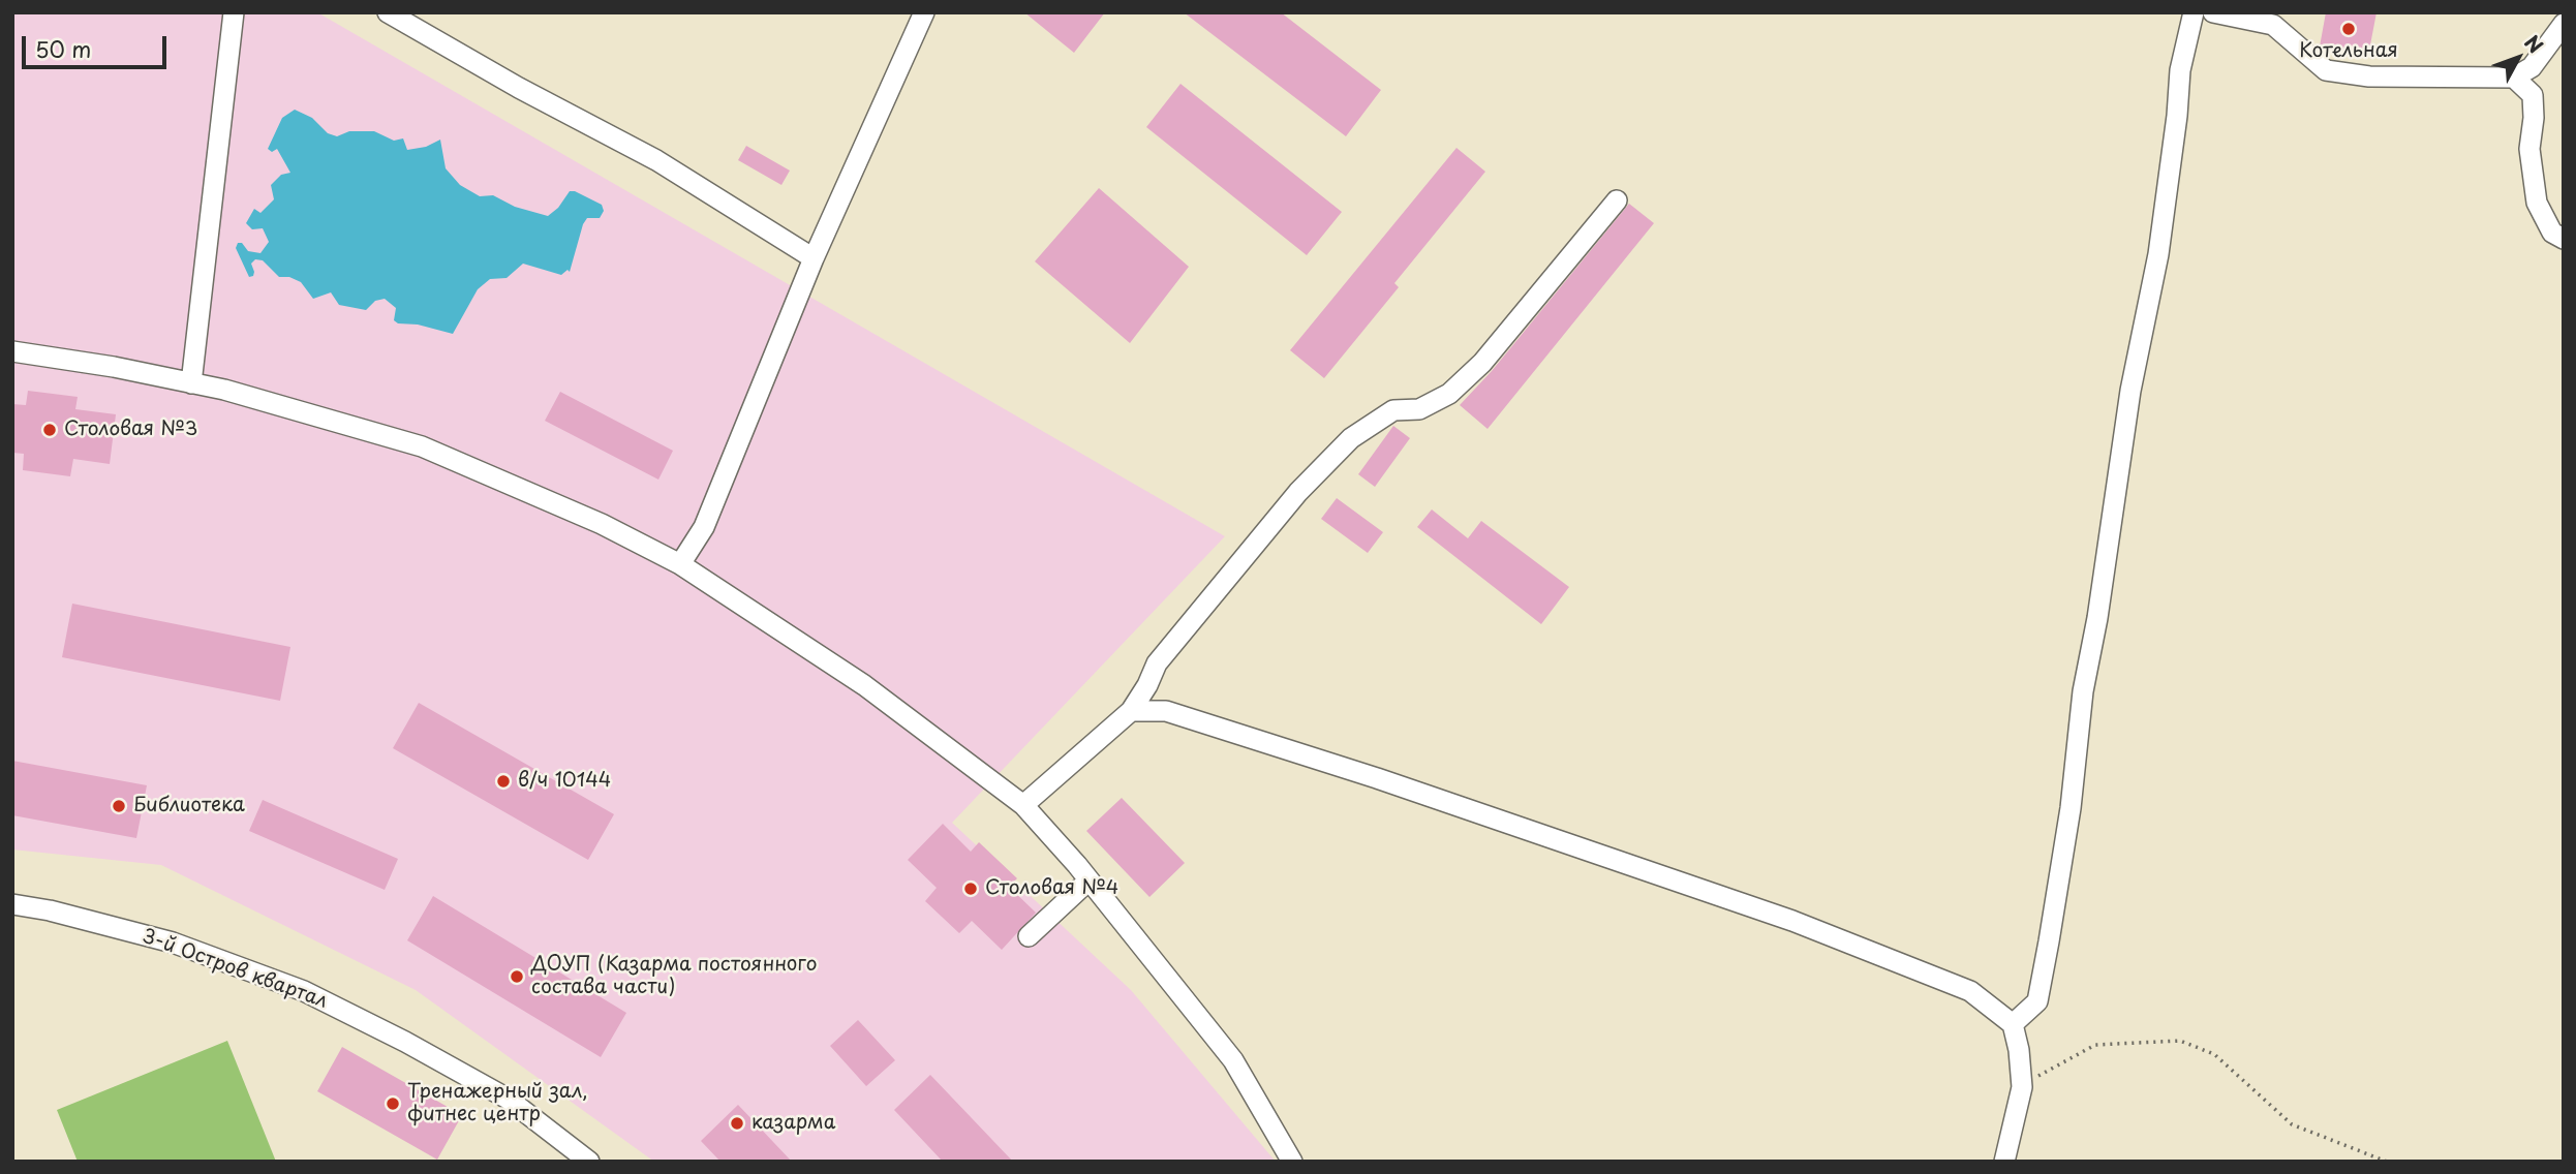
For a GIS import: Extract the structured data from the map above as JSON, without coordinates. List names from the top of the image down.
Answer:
{
  "streets": {
    "street": ["3-й Остров квартал"]
  },
  "places": [
    "Котельная",
    "Столовая №3",
    "в/ч 10144",
    "Библиотека",
    "Столовая №4",
    "ДОУП (Казарма постоянного состава части)",
    "Тренажерный зал, фитнес центр",
    "казарма"
  ],
  "scale_bar": "50 m",
  "north": "top right"
}
